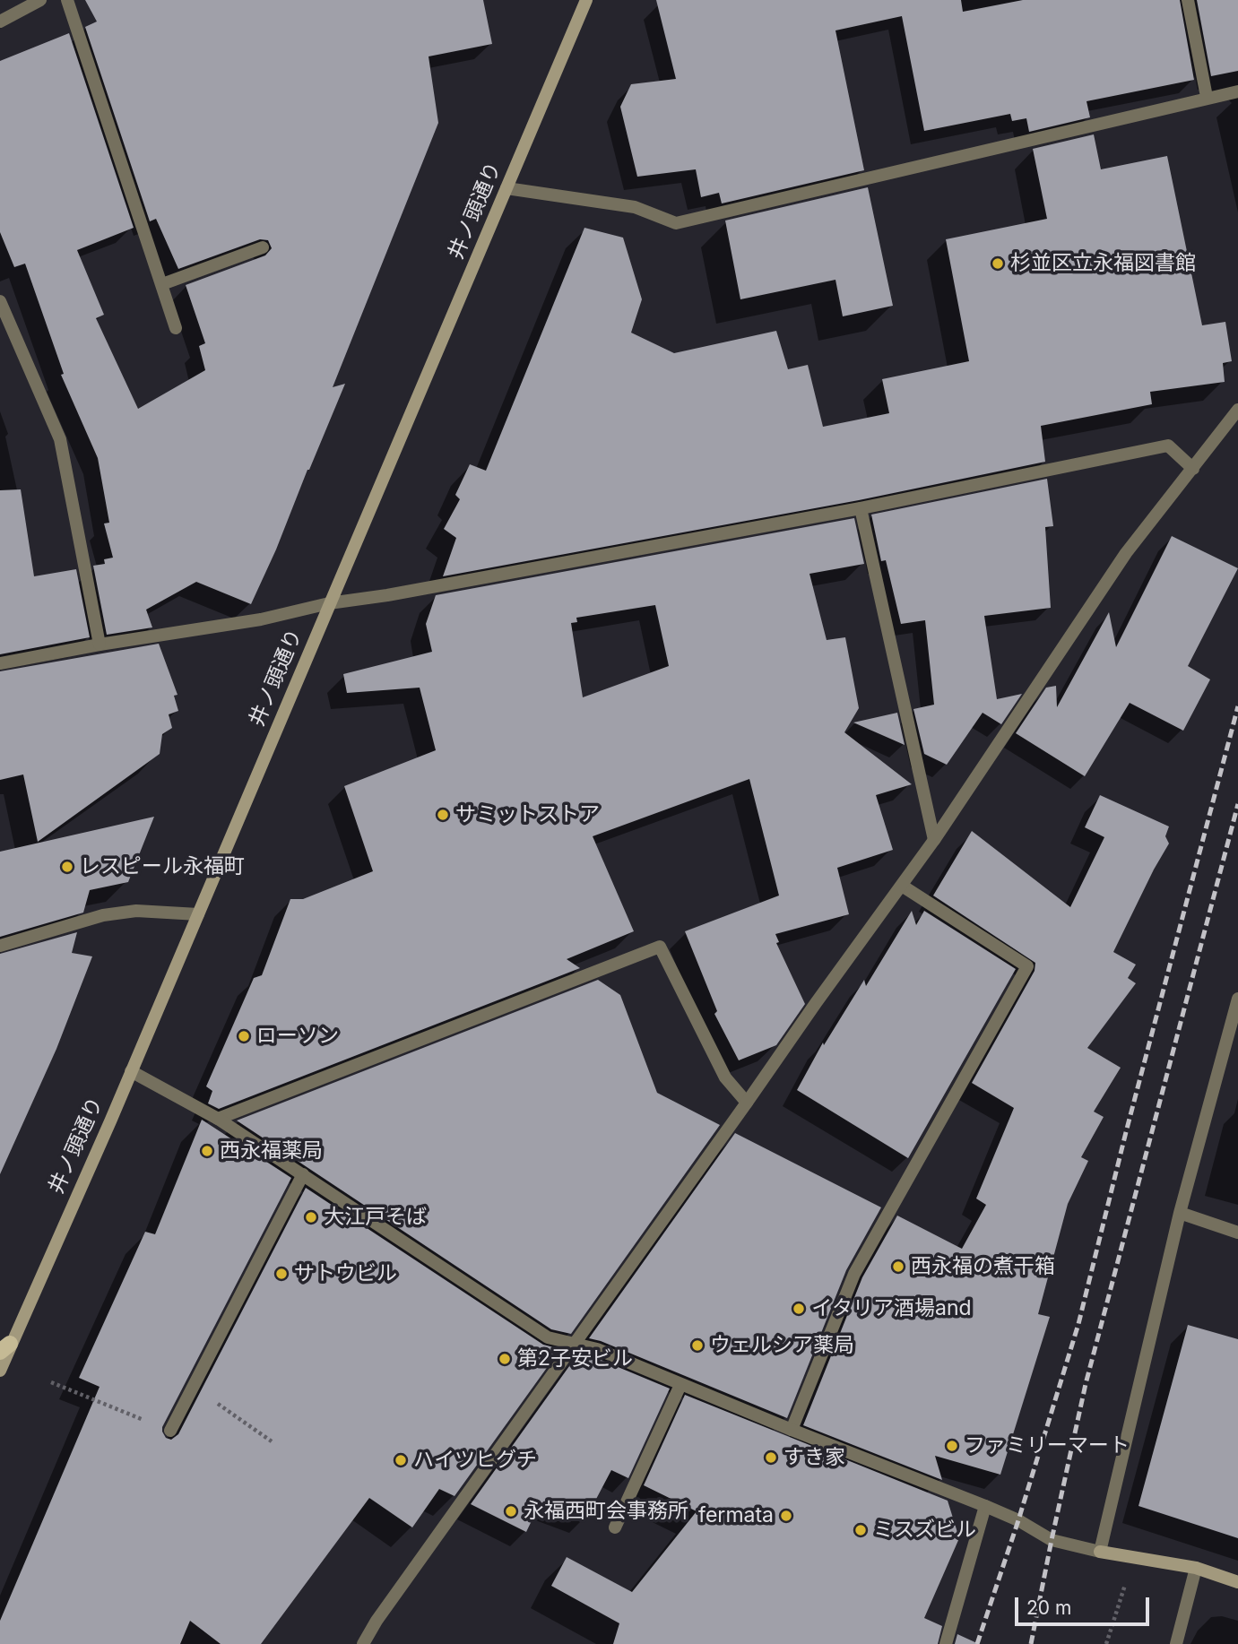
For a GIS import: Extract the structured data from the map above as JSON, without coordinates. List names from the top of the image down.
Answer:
{
  "streets": {
    "main road": ["井ノ頭通り"]
  },
  "places": [
    "杉並区立永福図書館",
    "サミットストア",
    "レスピール永福町",
    "ローソン",
    "西永福薬局",
    "大江戸そば",
    "西永福の煮干箱",
    "サトウビル",
    "イタリア酒場and",
    "ウェルシア薬局",
    "第2子安ビル",
    "ファミリーマート",
    "すき家",
    "ハイツヒグチ",
    "永福西町会事務所",
    "fermata",
    "ミスズビル"
  ],
  "scale_bar": "20 m"
}
